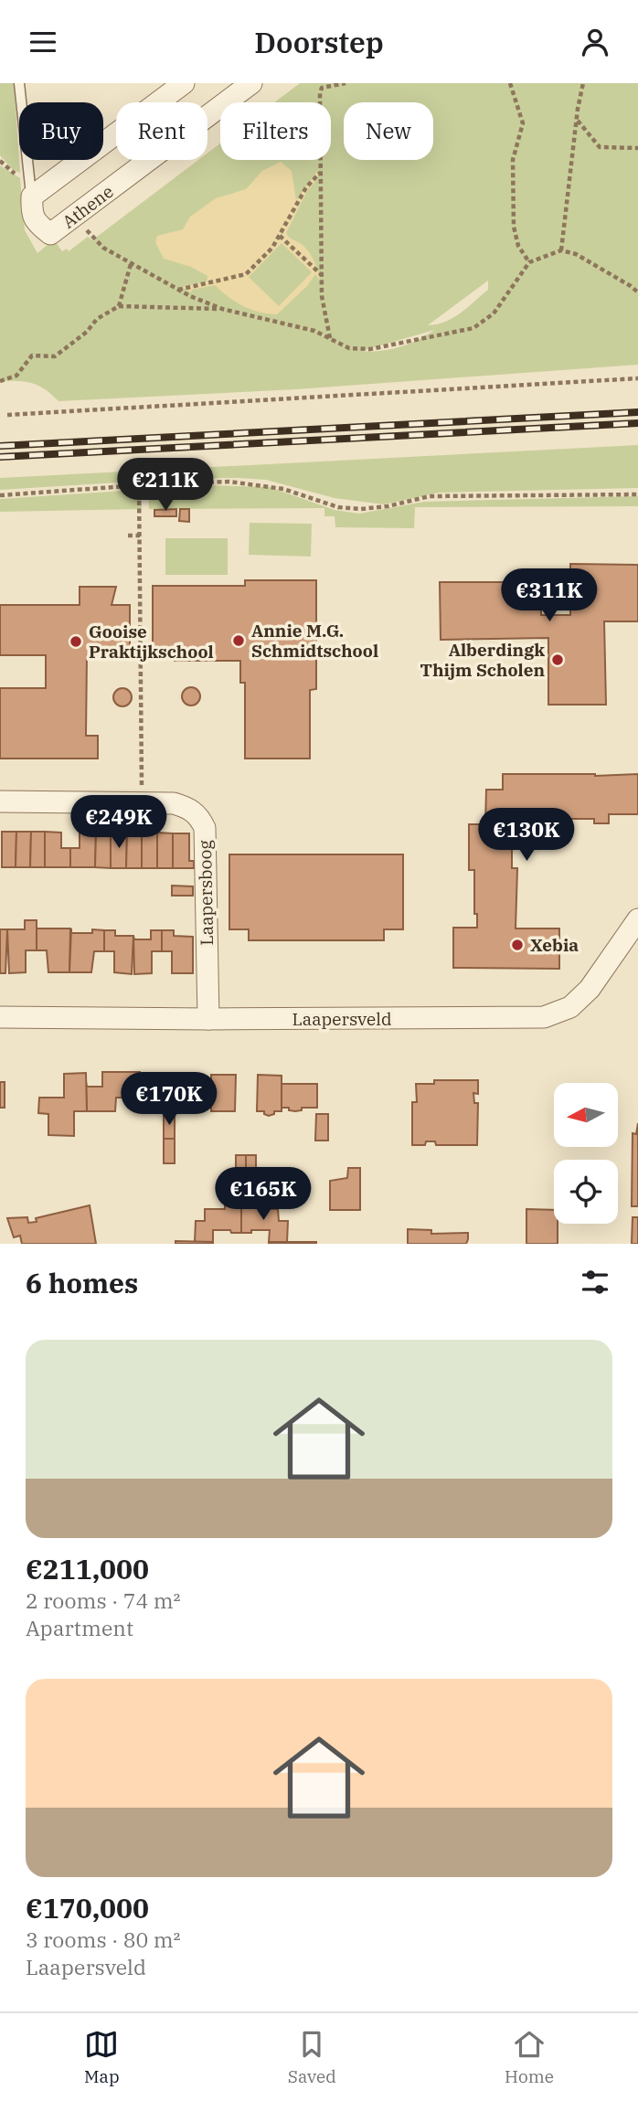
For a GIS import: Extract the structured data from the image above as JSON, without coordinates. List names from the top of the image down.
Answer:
{
  "streets": {
    "street": ["Athene", "Laapersboog", "Laapersveld"]
  },
  "crossings": [
    ["Laapersboog", "Laapersveld"]
  ],
  "places": [
    "Annie M.G. Schmidtschool",
    "Gooise Praktijkschool",
    "Alberdingk Thijm Scholen",
    "Xebia"
  ],
  "north": "left",
  "page": {
    "header": "Doorstep",
    "chip": [
      "Buy",
      "Rent",
      "Filters",
      "New"
    ],
    "price": [
      "€211K",
      "€311K",
      "€249K",
      "€130K",
      "€170K",
      "€165K"
    ],
    "heading": "6 homes",
    "list": [
      {
        "name": "€211,000",
        "note": "2 rooms · 74 m² · Apartment"
      },
      {
        "name": "€170,000",
        "note": "3 rooms · 80 m² · Laapersveld"
      }
    ],
    "tabs": ["Map", "Saved", "Home"]
  }
}
